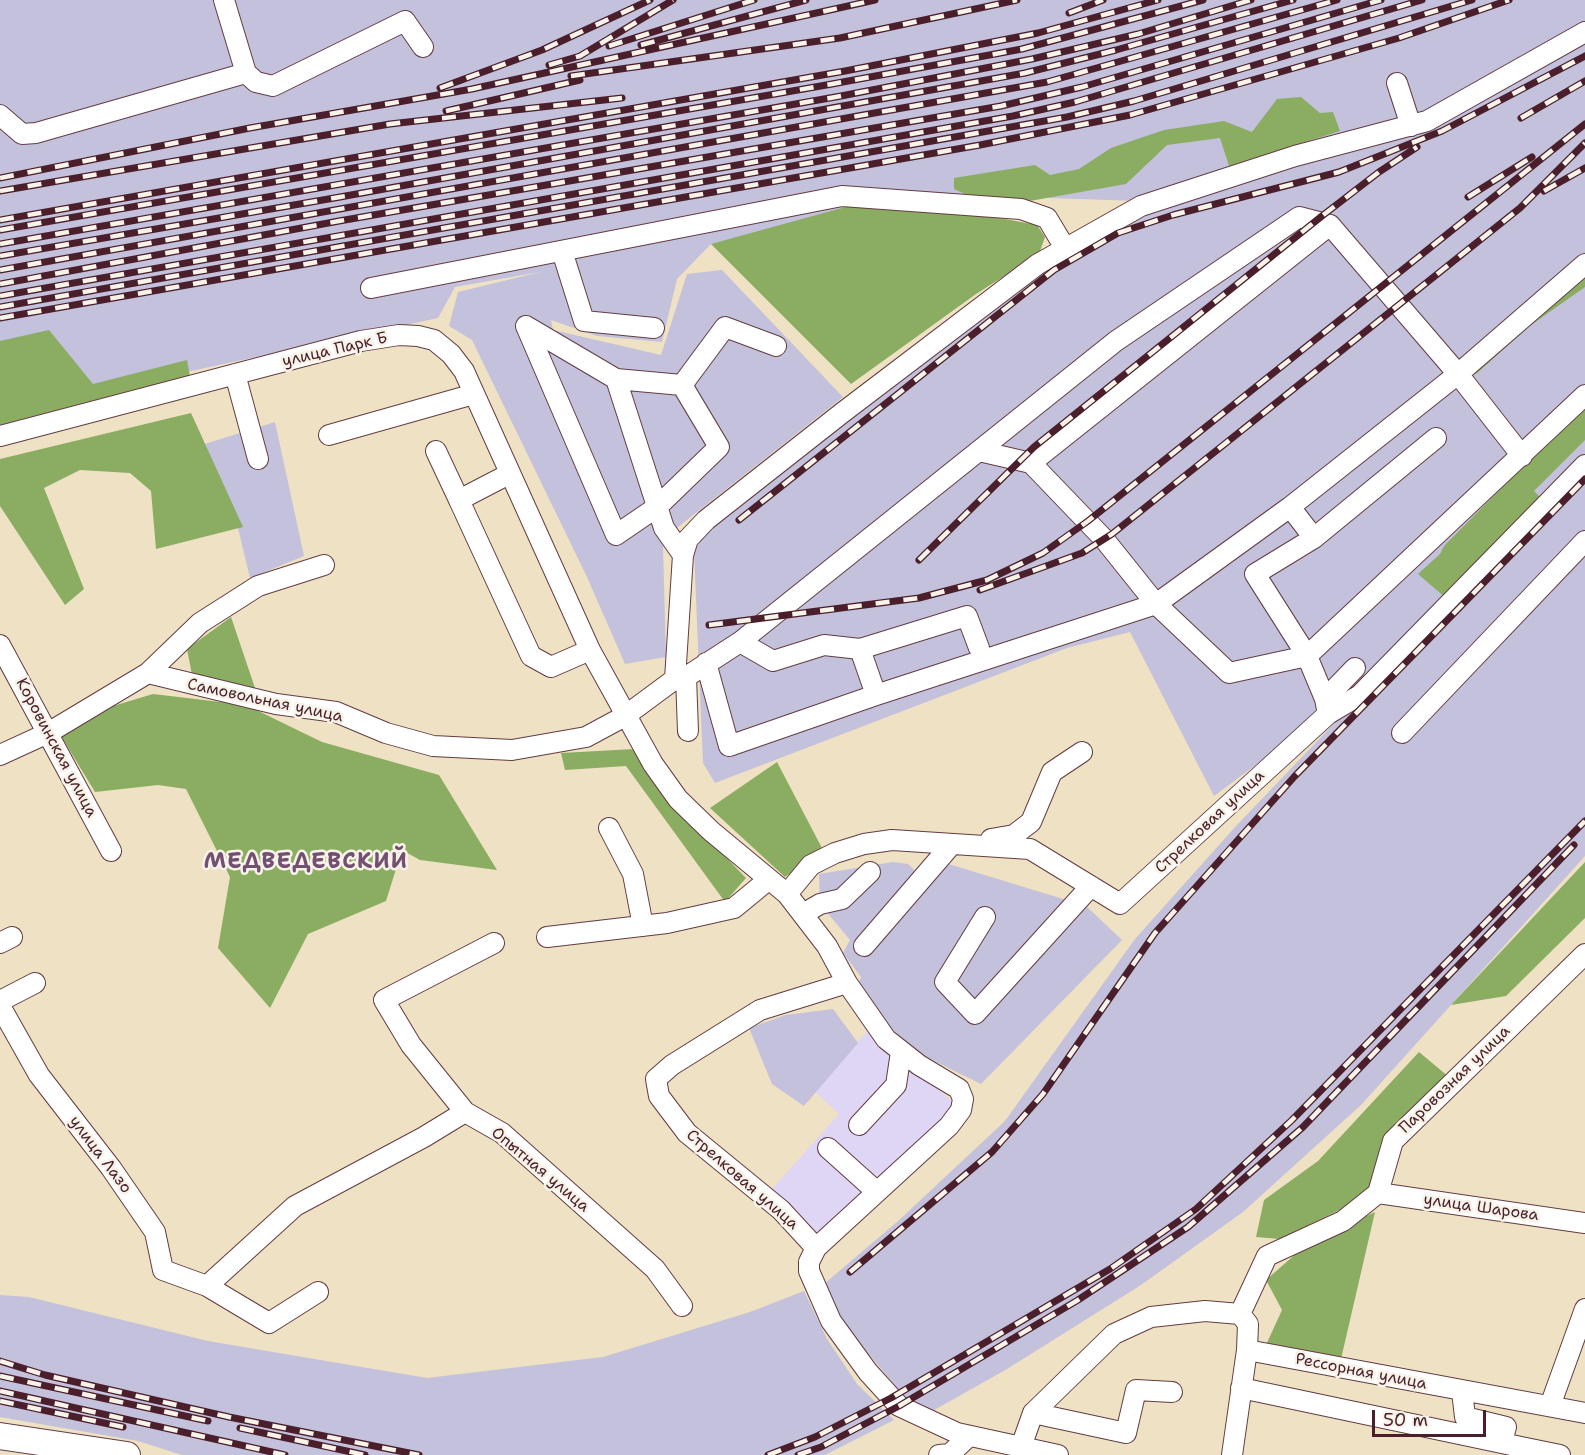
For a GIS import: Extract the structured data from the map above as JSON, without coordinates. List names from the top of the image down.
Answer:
{
  "streets": {
    "street": [
      "улица Парк Б",
      "Самовольная улица",
      "Коровинская улица",
      "Стрелковая улица",
      "Паровозная улица",
      "улица Лазо",
      "Опытная улица",
      "улица Шарова",
      "Рессорная улица"
    ]
  },
  "crossings": [
    ["улица Парк Б", "Самовольная улица"],
    ["Паровозная улица", "улица Шарова"]
  ],
  "districts": ["МЕДВЕДЕВСКИЙ"],
  "scale_bar": "50 m"
}
